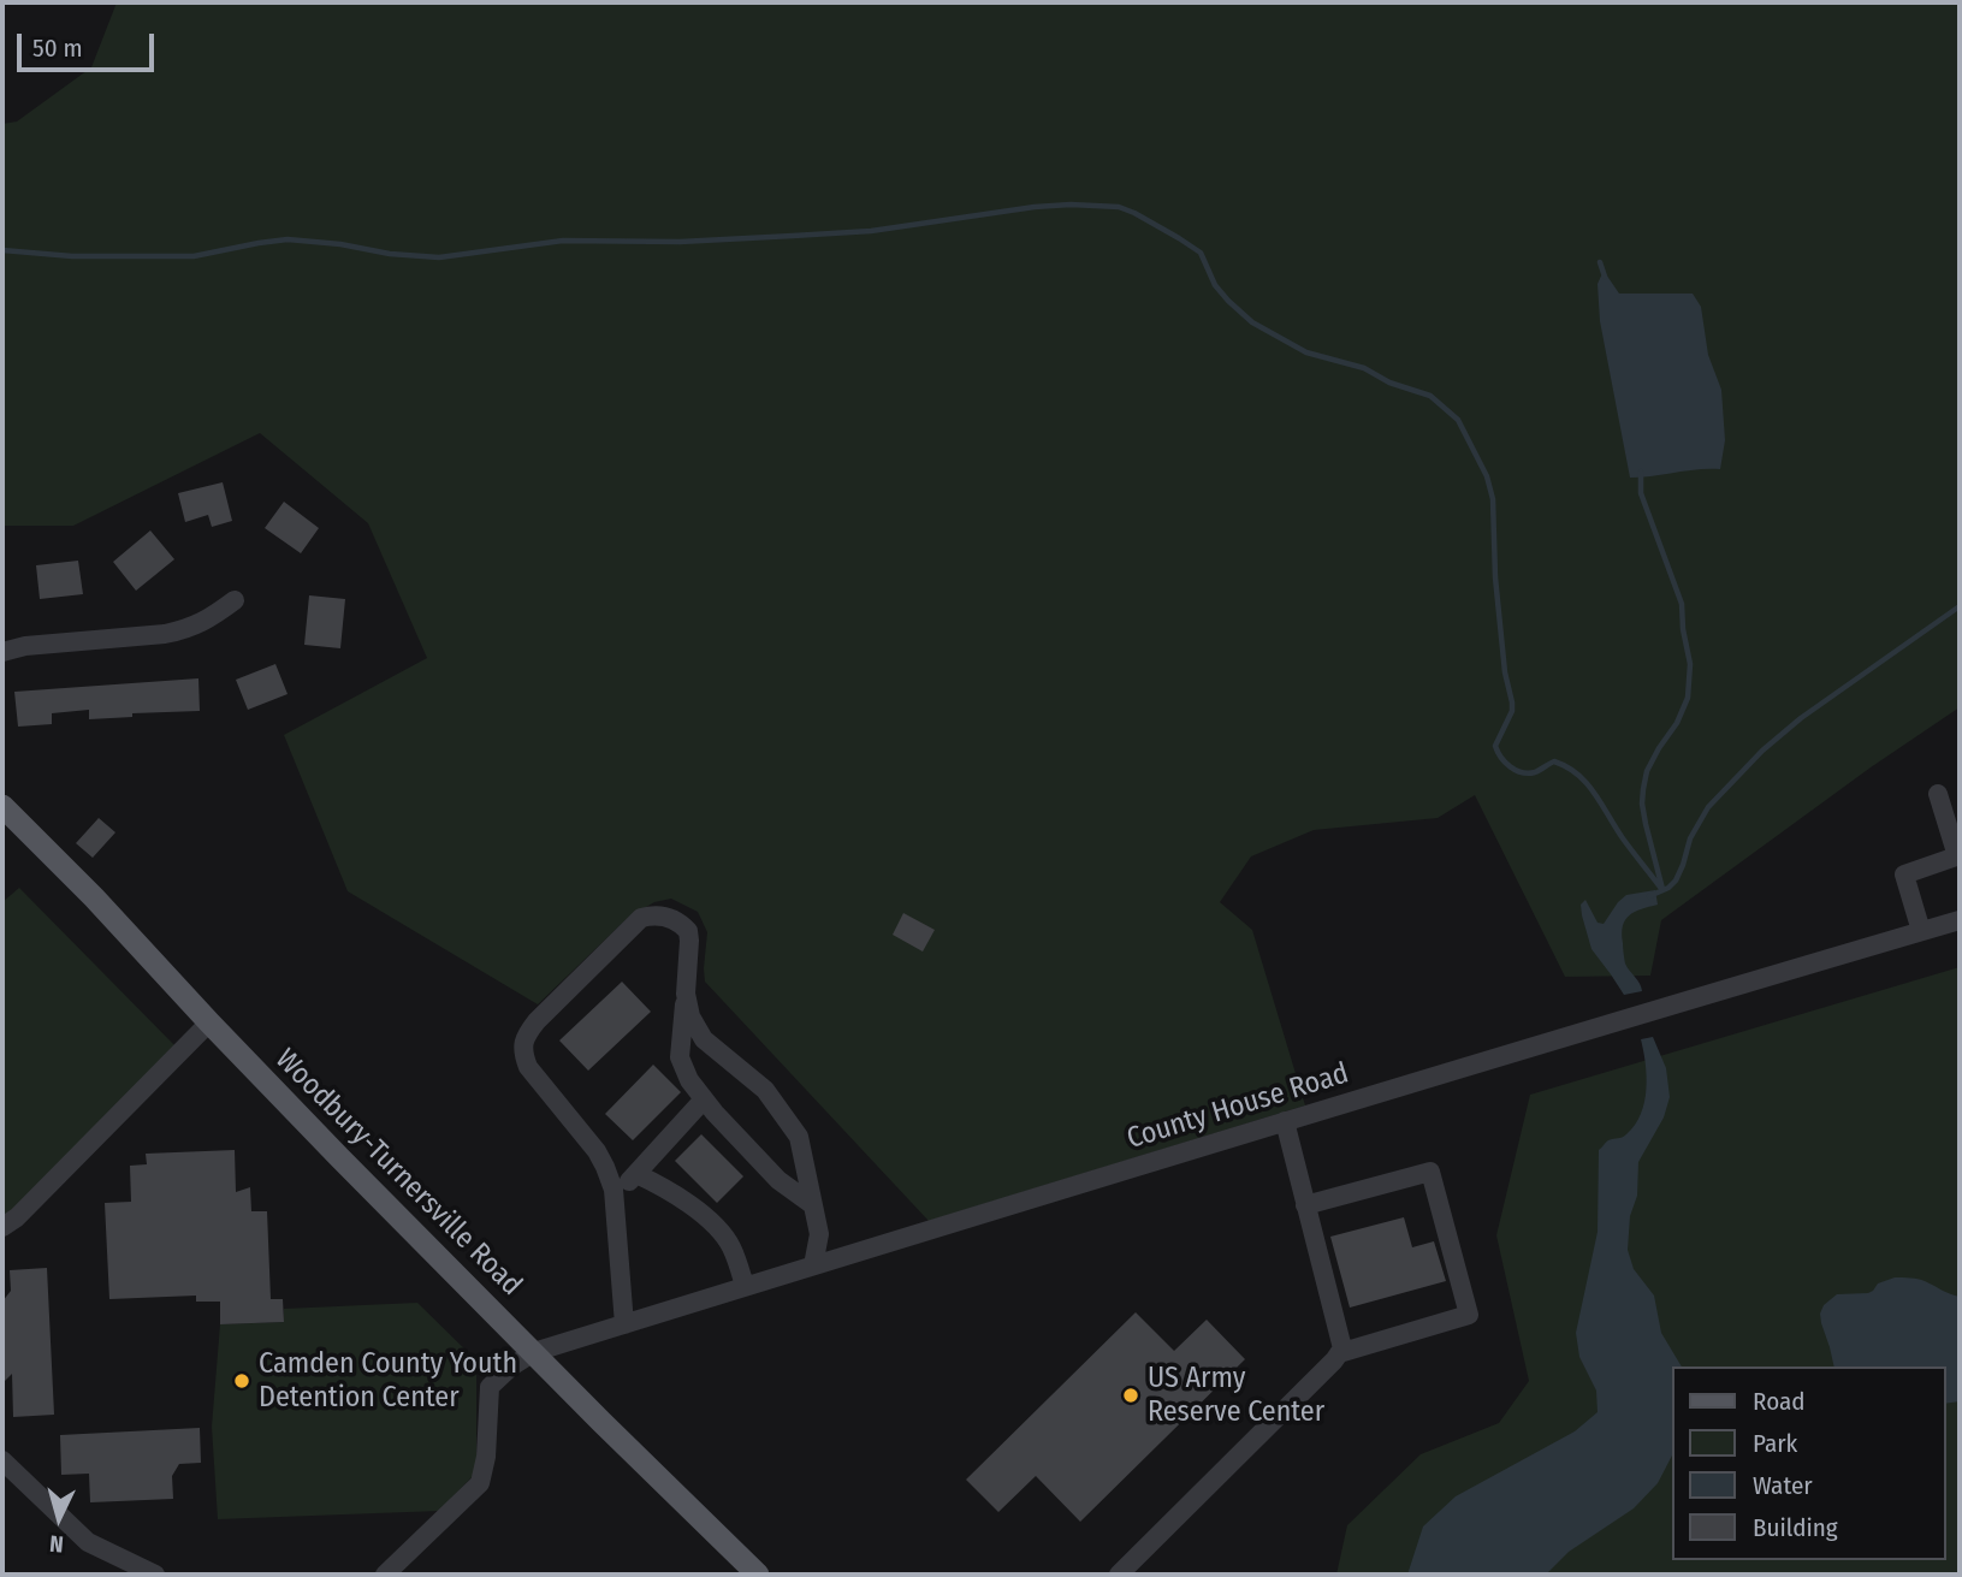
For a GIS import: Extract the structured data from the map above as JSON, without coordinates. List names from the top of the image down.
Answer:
{
  "streets": {
    "main road": ["Woodbury-Turnersville Road"],
    "street": ["County House Road"]
  },
  "crossings": [
    ["County House Road", "Woodbury-Turnersville Road"]
  ],
  "places": ["Camden County Youth Detention Center", "US Army Reserve Center"],
  "legend": [
    "Road",
    "Park",
    "Water",
    "Building"
  ],
  "scale_bar": "50 m",
  "north": "bottom"
}
